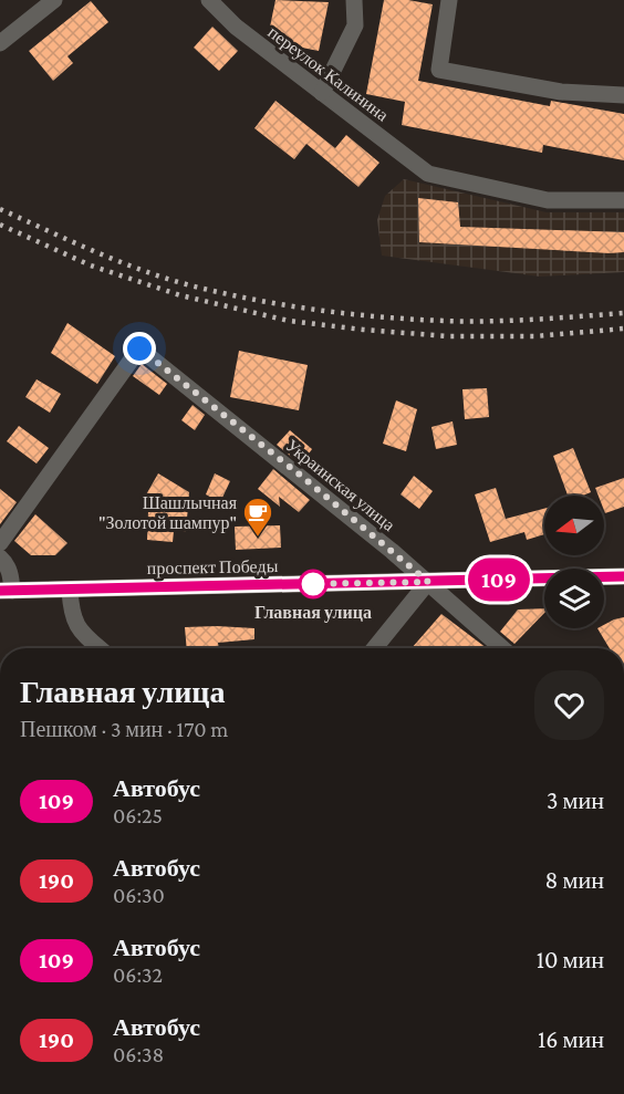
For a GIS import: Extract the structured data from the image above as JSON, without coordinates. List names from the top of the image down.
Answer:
{
  "streets": {
    "main road": ["проспект Победы"],
    "street": ["переулок Калинина", "Украинская улица"]
  },
  "crossings": [
    ["Украинская улица", "проспект Победы"]
  ],
  "places": {
    "cafe": ["Шашлычная \"Золотой шампур\""],
    "other": ["Главная улица"]
  },
  "lines": ["bus line 109"],
  "north": "left",
  "page": {
    "on_map": "109",
    "heading": ["Главная улица", "Пешком · 3 мин · 170 m"],
    "list": [
      {
        "mark": "109",
        "name": "Автобус",
        "note": "06:25",
        "value": "3 мин"
      },
      {
        "mark": "190",
        "name": "Автобус",
        "note": "06:30",
        "value": "8 мин"
      },
      {
        "mark": "109",
        "name": "Автобус",
        "note": "06:32",
        "value": "10 мин"
      },
      {
        "mark": "190",
        "name": "Автобус",
        "note": "06:38",
        "value": "16 мин"
      }
    ]
  }
}
